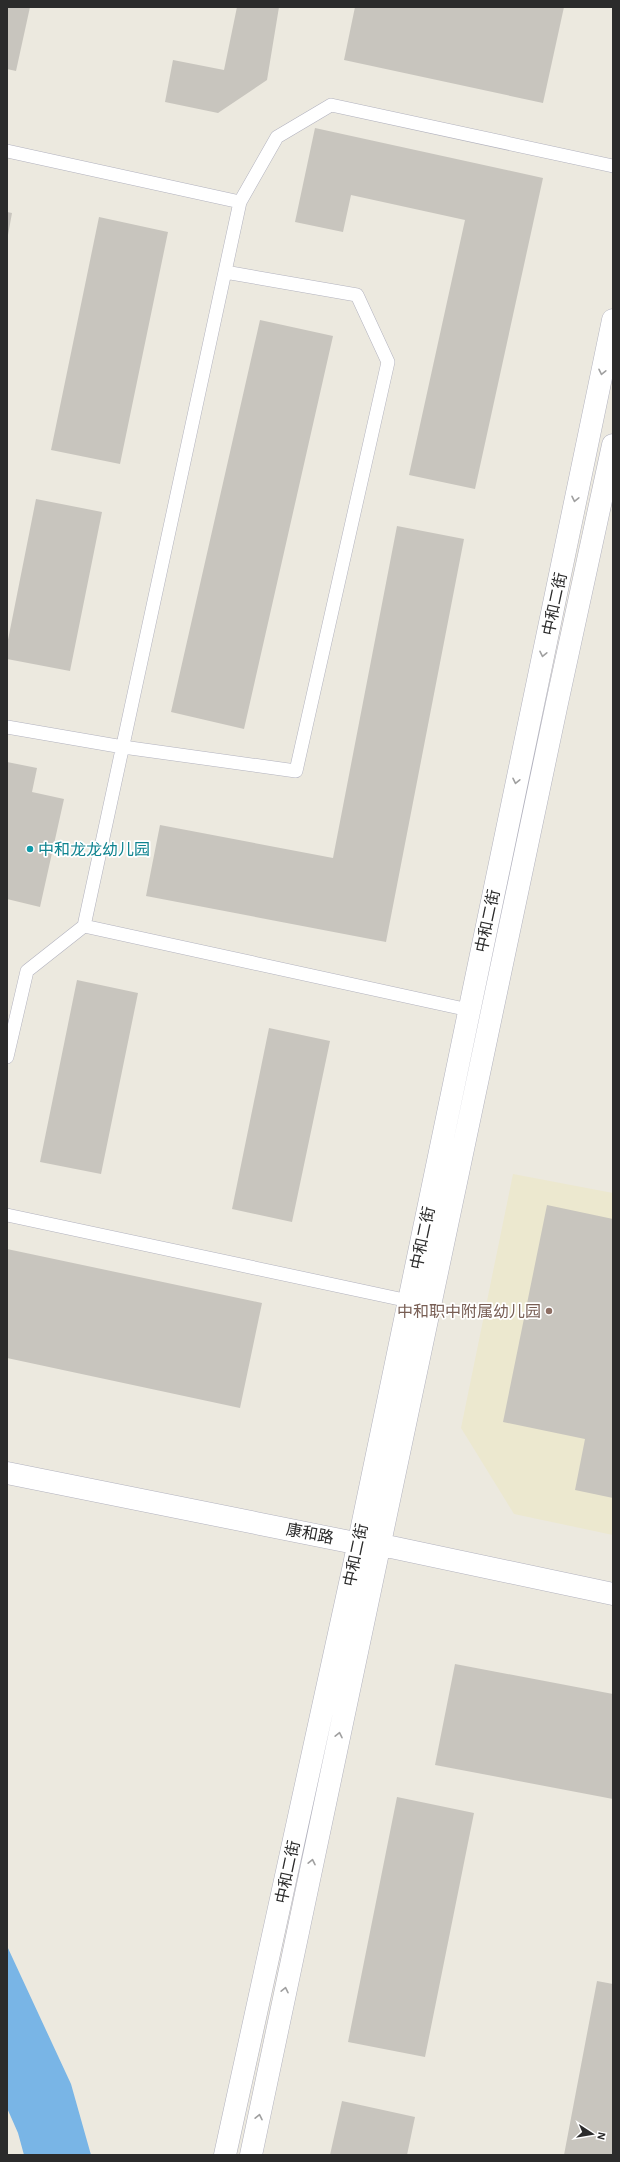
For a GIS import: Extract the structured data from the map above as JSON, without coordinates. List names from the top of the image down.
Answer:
{
  "streets": {
    "street": ["中和二街", "康和路"]
  },
  "crossings": [
    ["中和二街", "康和路"]
  ],
  "places": ["中和龙龙幼儿园", "中和职中附属幼儿园"],
  "north": "right"
}
